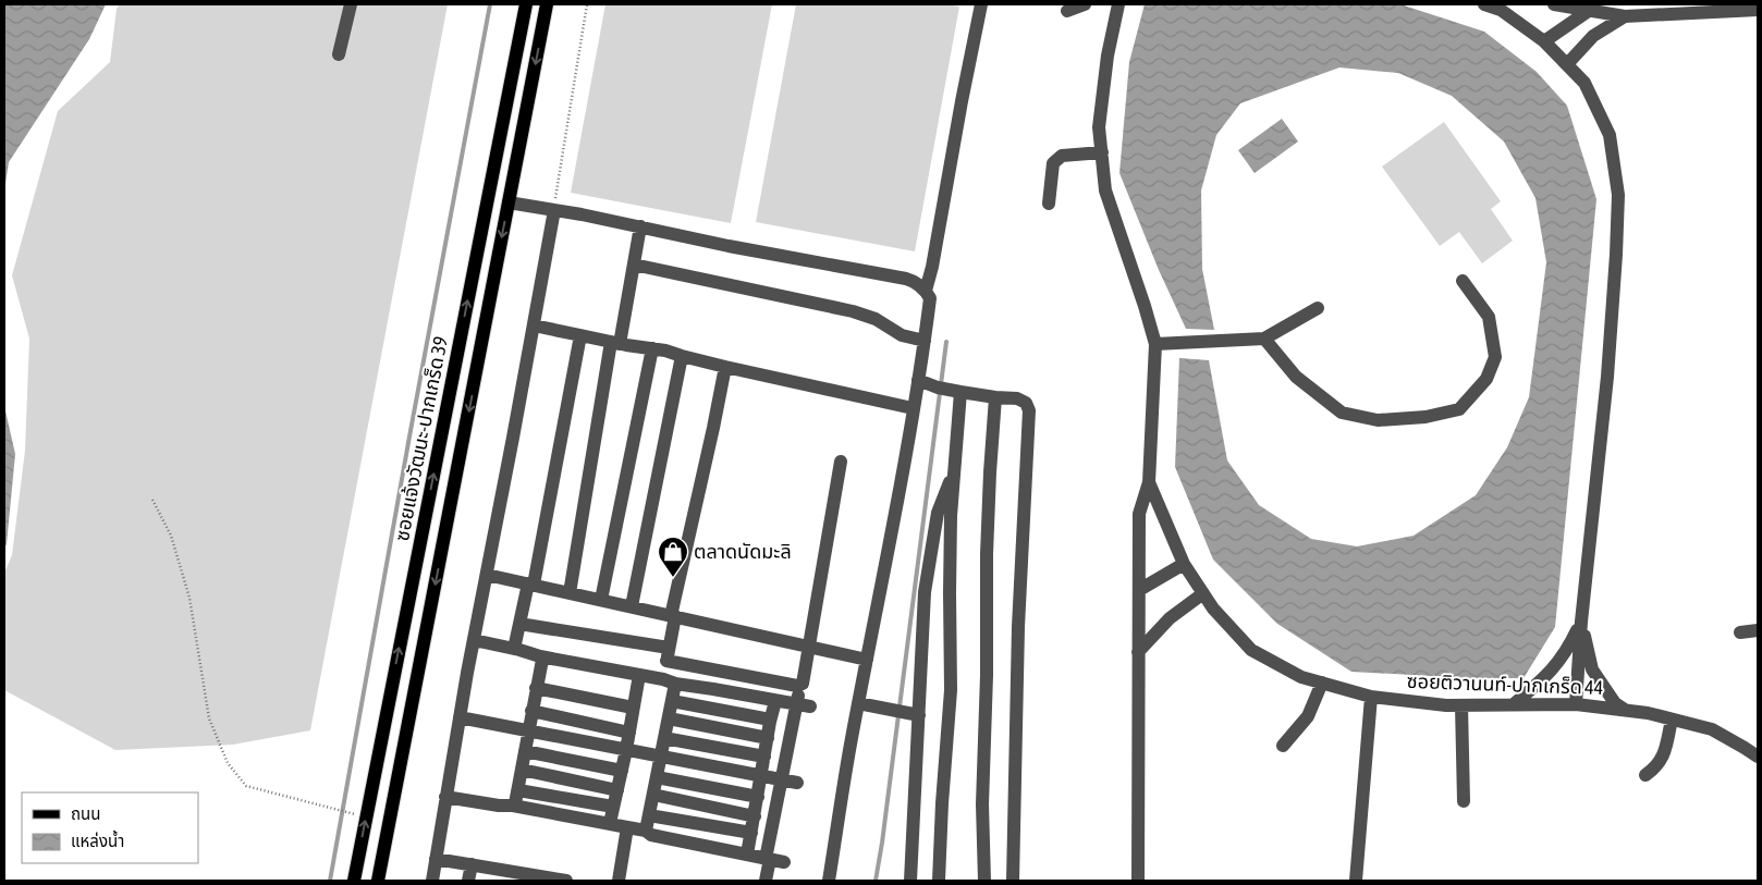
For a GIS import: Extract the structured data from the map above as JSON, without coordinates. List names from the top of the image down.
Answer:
{
  "streets": {
    "main road": ["ซอยแจ้งวัฒนะ-ปากเกร็ด 39"],
    "street": ["ซอยติวานนท์-ปากเกร็ด 44"]
  },
  "places": {
    "shop": ["ตลาดนัดมะลิ"]
  },
  "legend": ["ถนน", "แหล่งน้ำ"]
}
